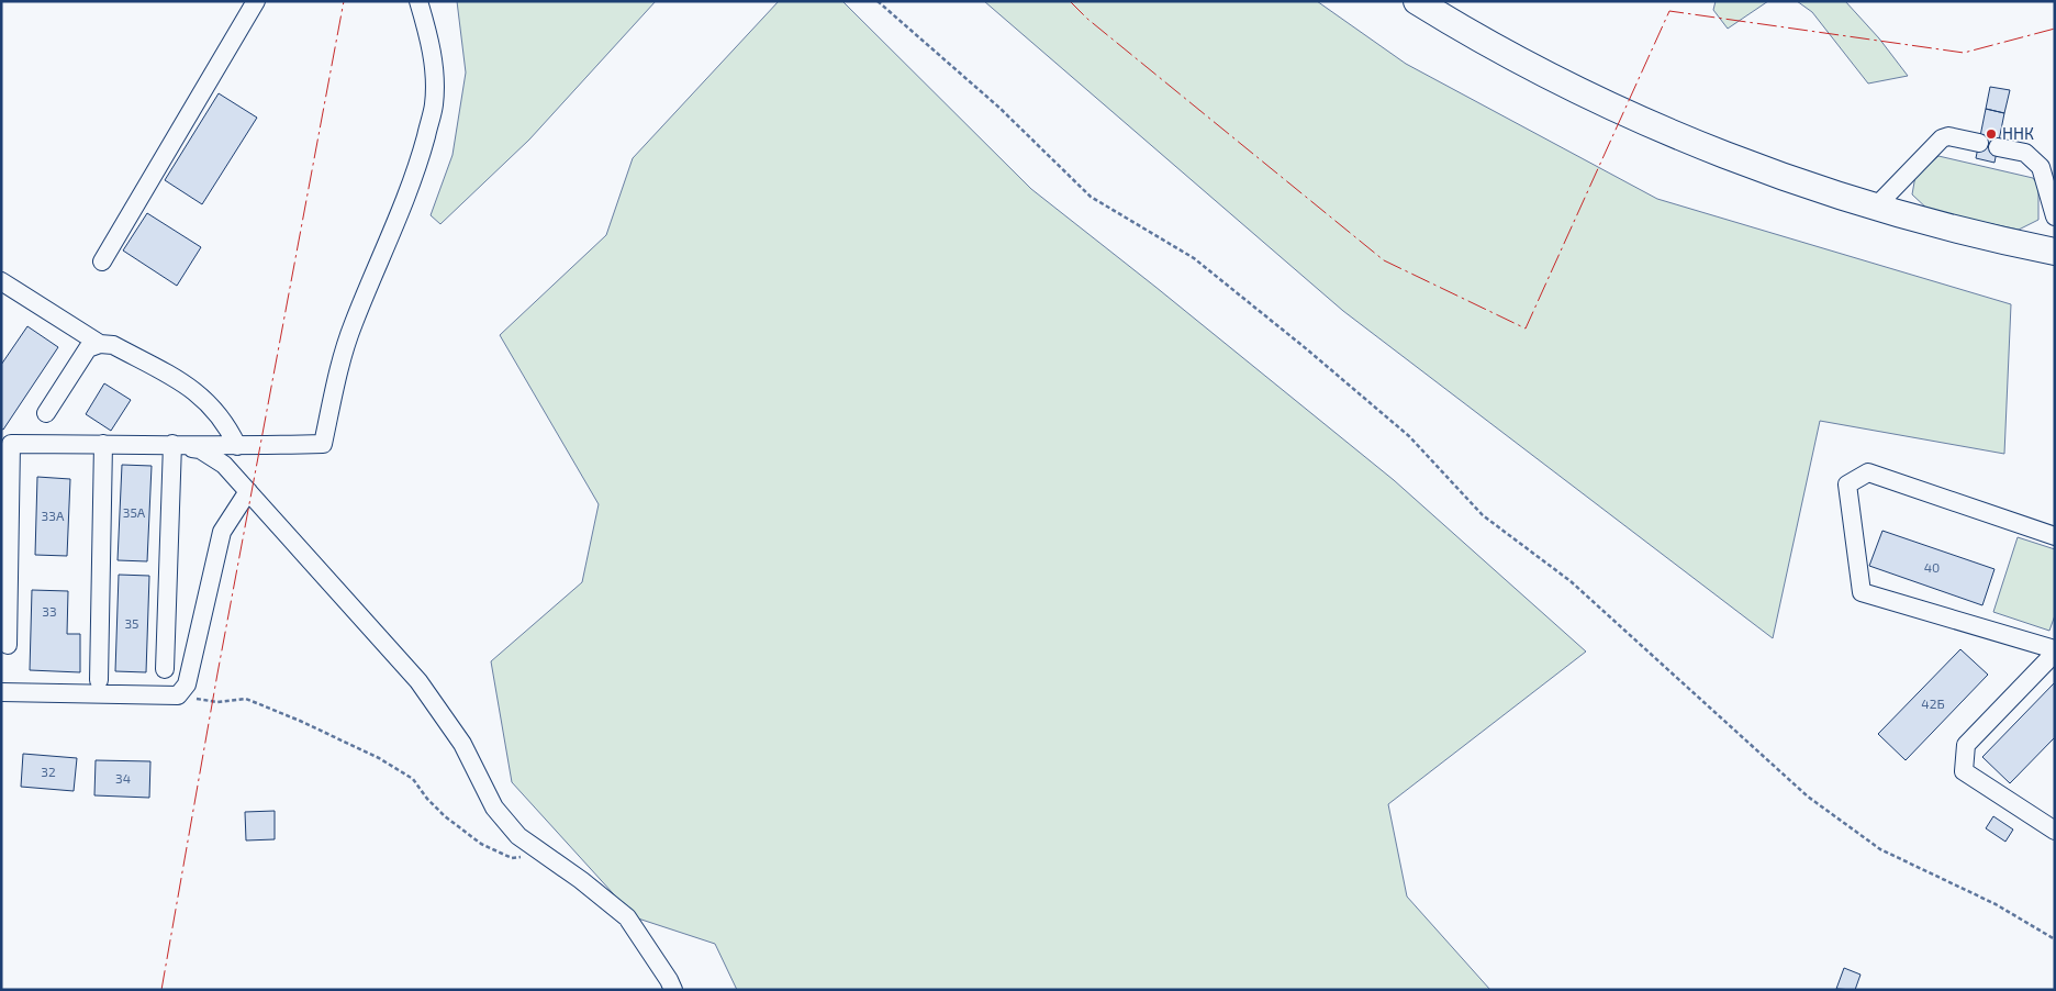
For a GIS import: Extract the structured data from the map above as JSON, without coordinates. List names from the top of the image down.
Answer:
{
  "places": ["ННК"],
  "house_numbers": [
    "35А",
    "33А",
    "40",
    "33",
    "35",
    "42Б",
    "32",
    "34"
  ]
}
